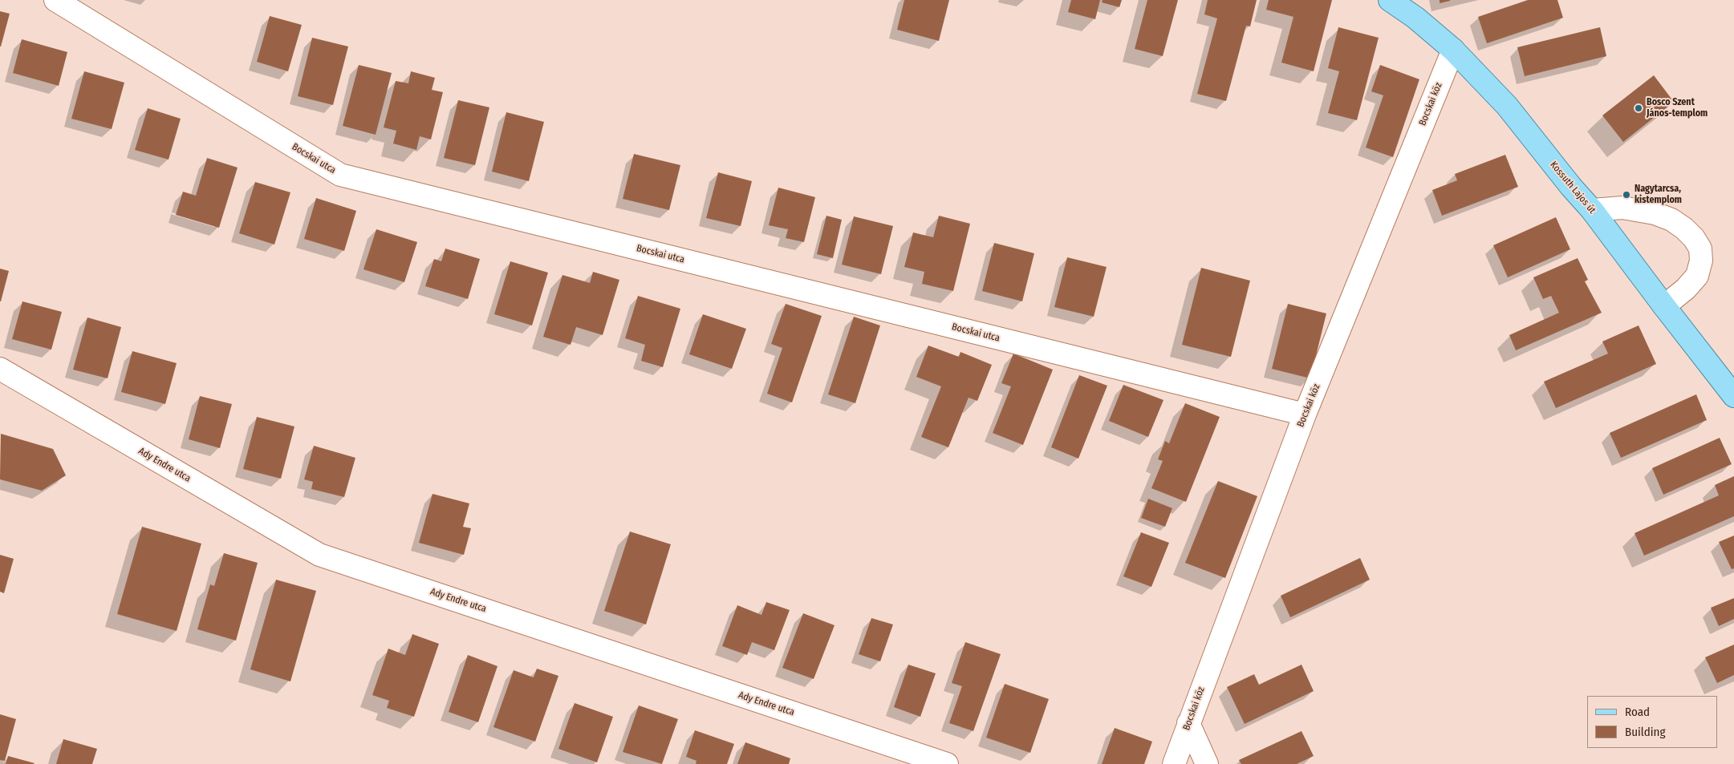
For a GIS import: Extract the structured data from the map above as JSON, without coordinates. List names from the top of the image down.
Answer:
{
  "streets": {
    "main road": ["Kossuth Lajos út"],
    "street": ["Bocskai köz", "Bocskai utca", "Ady Endre utca"]
  },
  "crossings": [
    ["Bocskai köz", "Bocskai utca"],
    ["Bocskai köz", "Kossuth Lajos út"]
  ],
  "places": ["Bosco Szent János-templom", "Nagytarcsa, kistemplom"],
  "legend": ["Road", "Building"]
}
